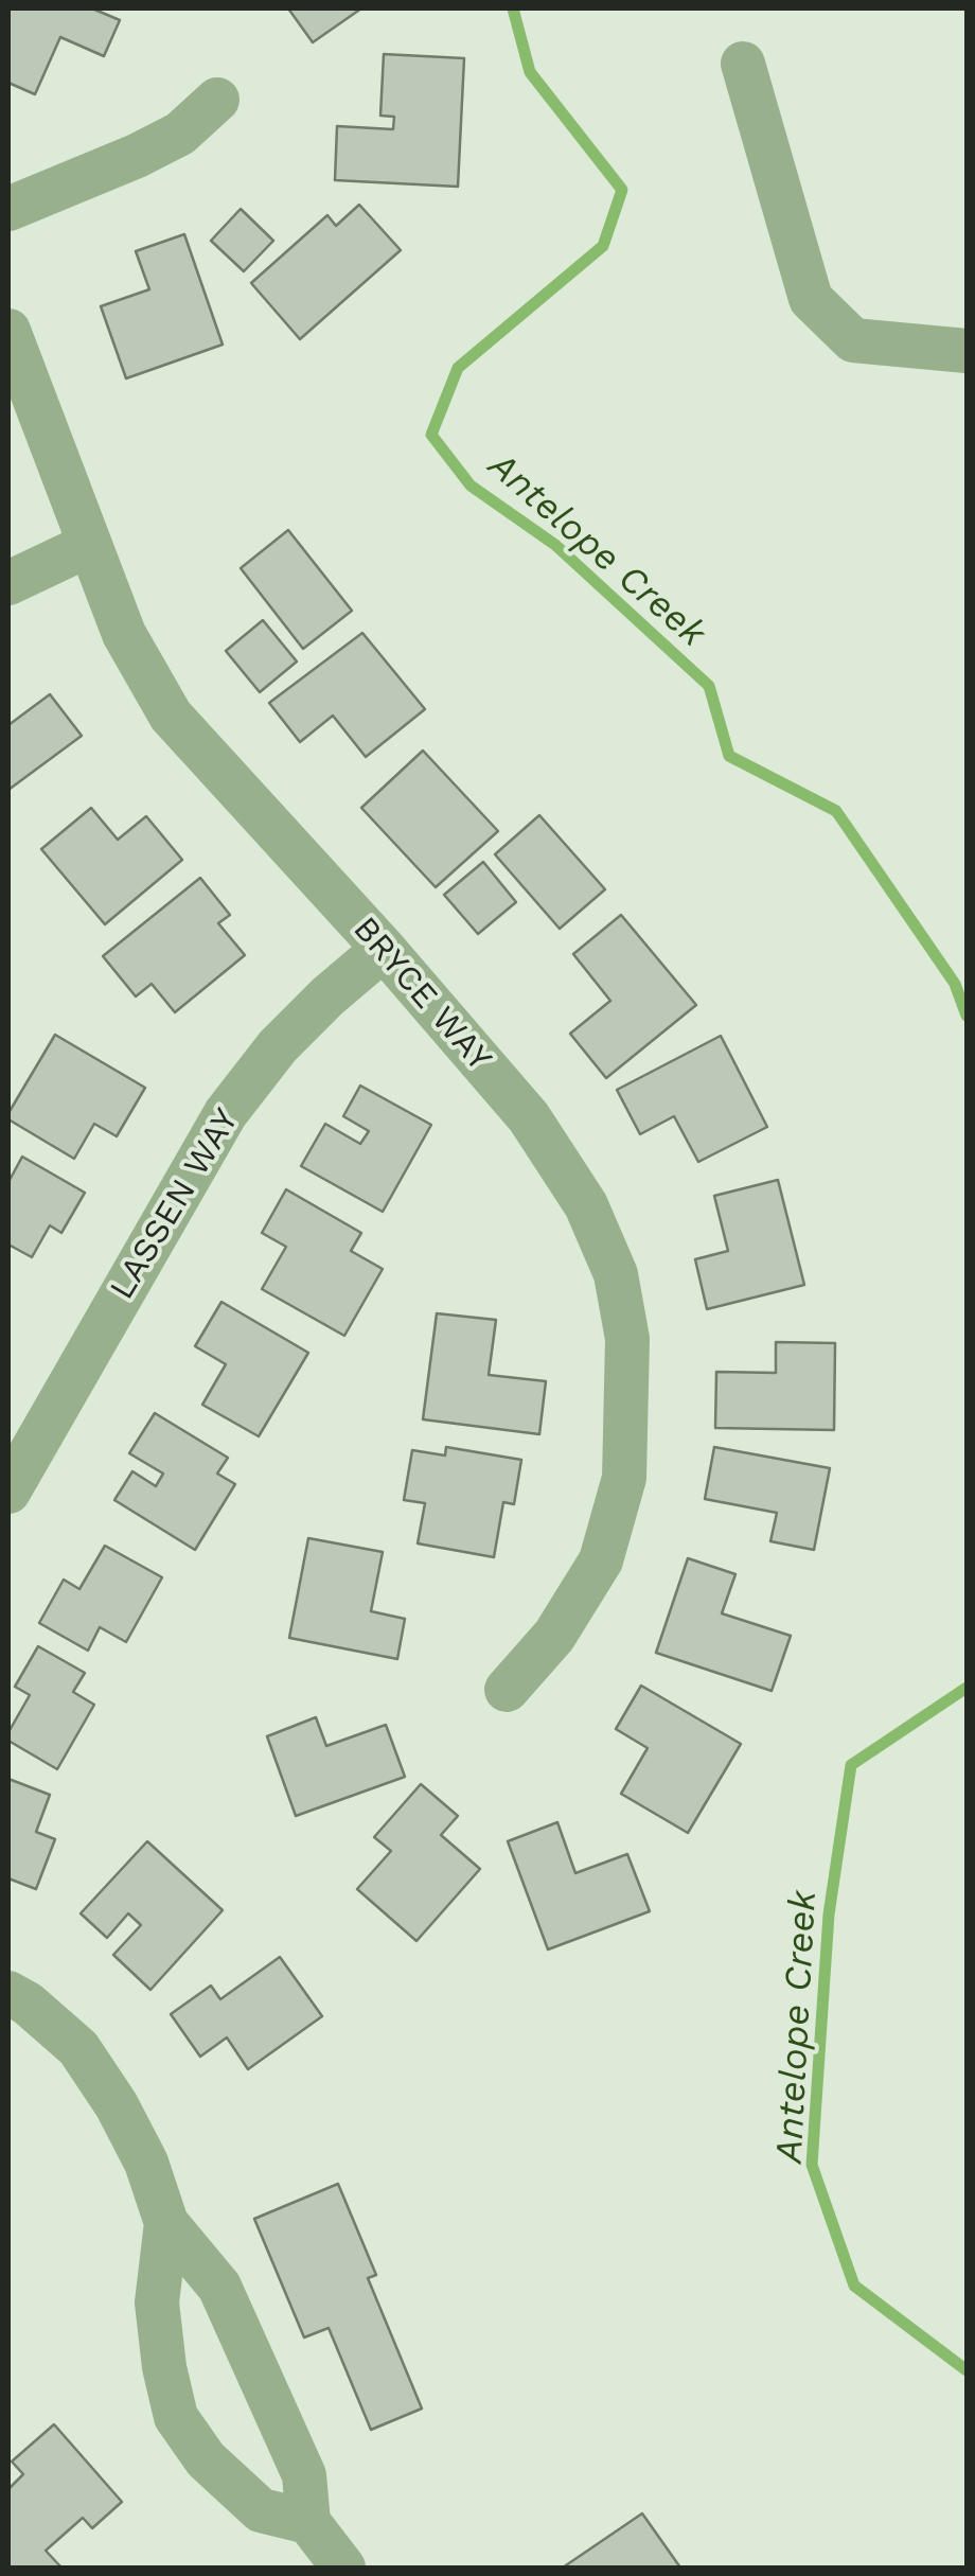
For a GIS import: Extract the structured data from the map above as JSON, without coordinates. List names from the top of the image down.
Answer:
{
  "streets": {
    "street": ["BRYCE WAY", "LASSEN WAY"]
  },
  "crossings": [
    ["BRYCE WAY", "LASSEN WAY"]
  ],
  "water": ["Antelope Creek"]
}
